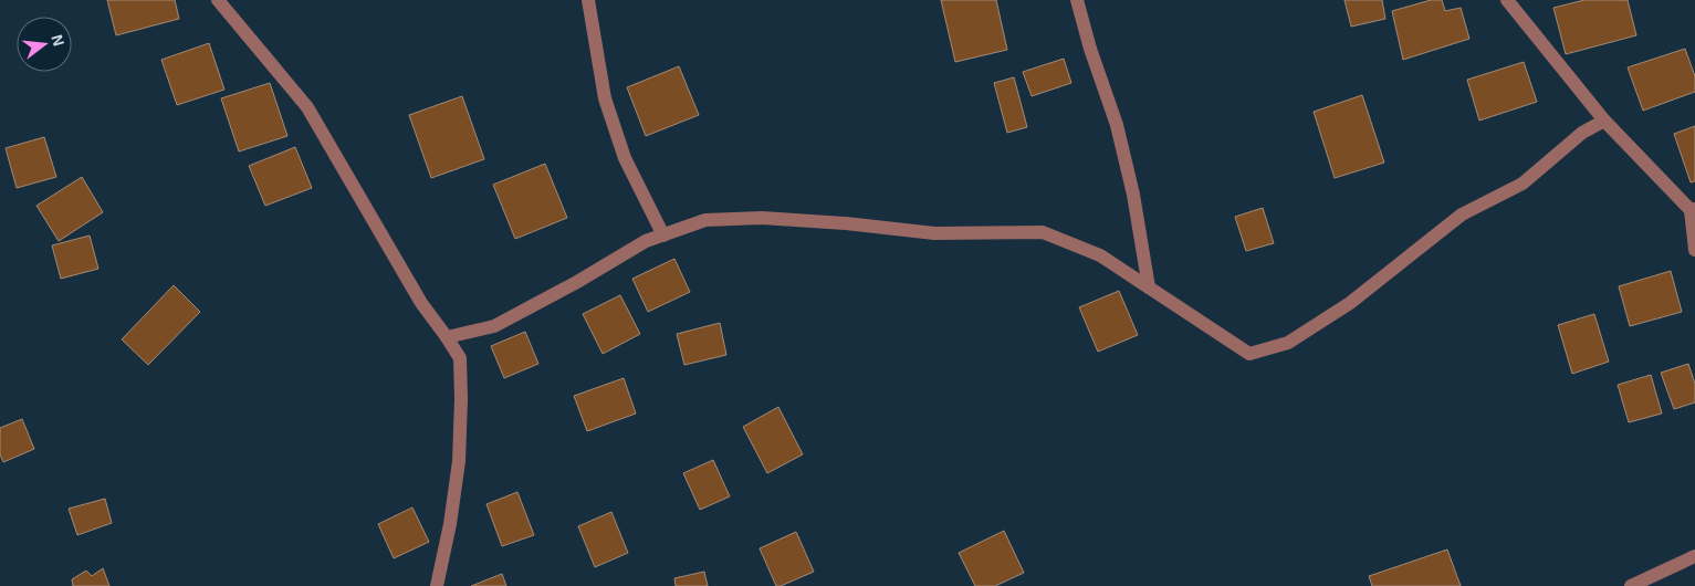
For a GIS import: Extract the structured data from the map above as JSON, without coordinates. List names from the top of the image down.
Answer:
{
  "north": "right"
}
